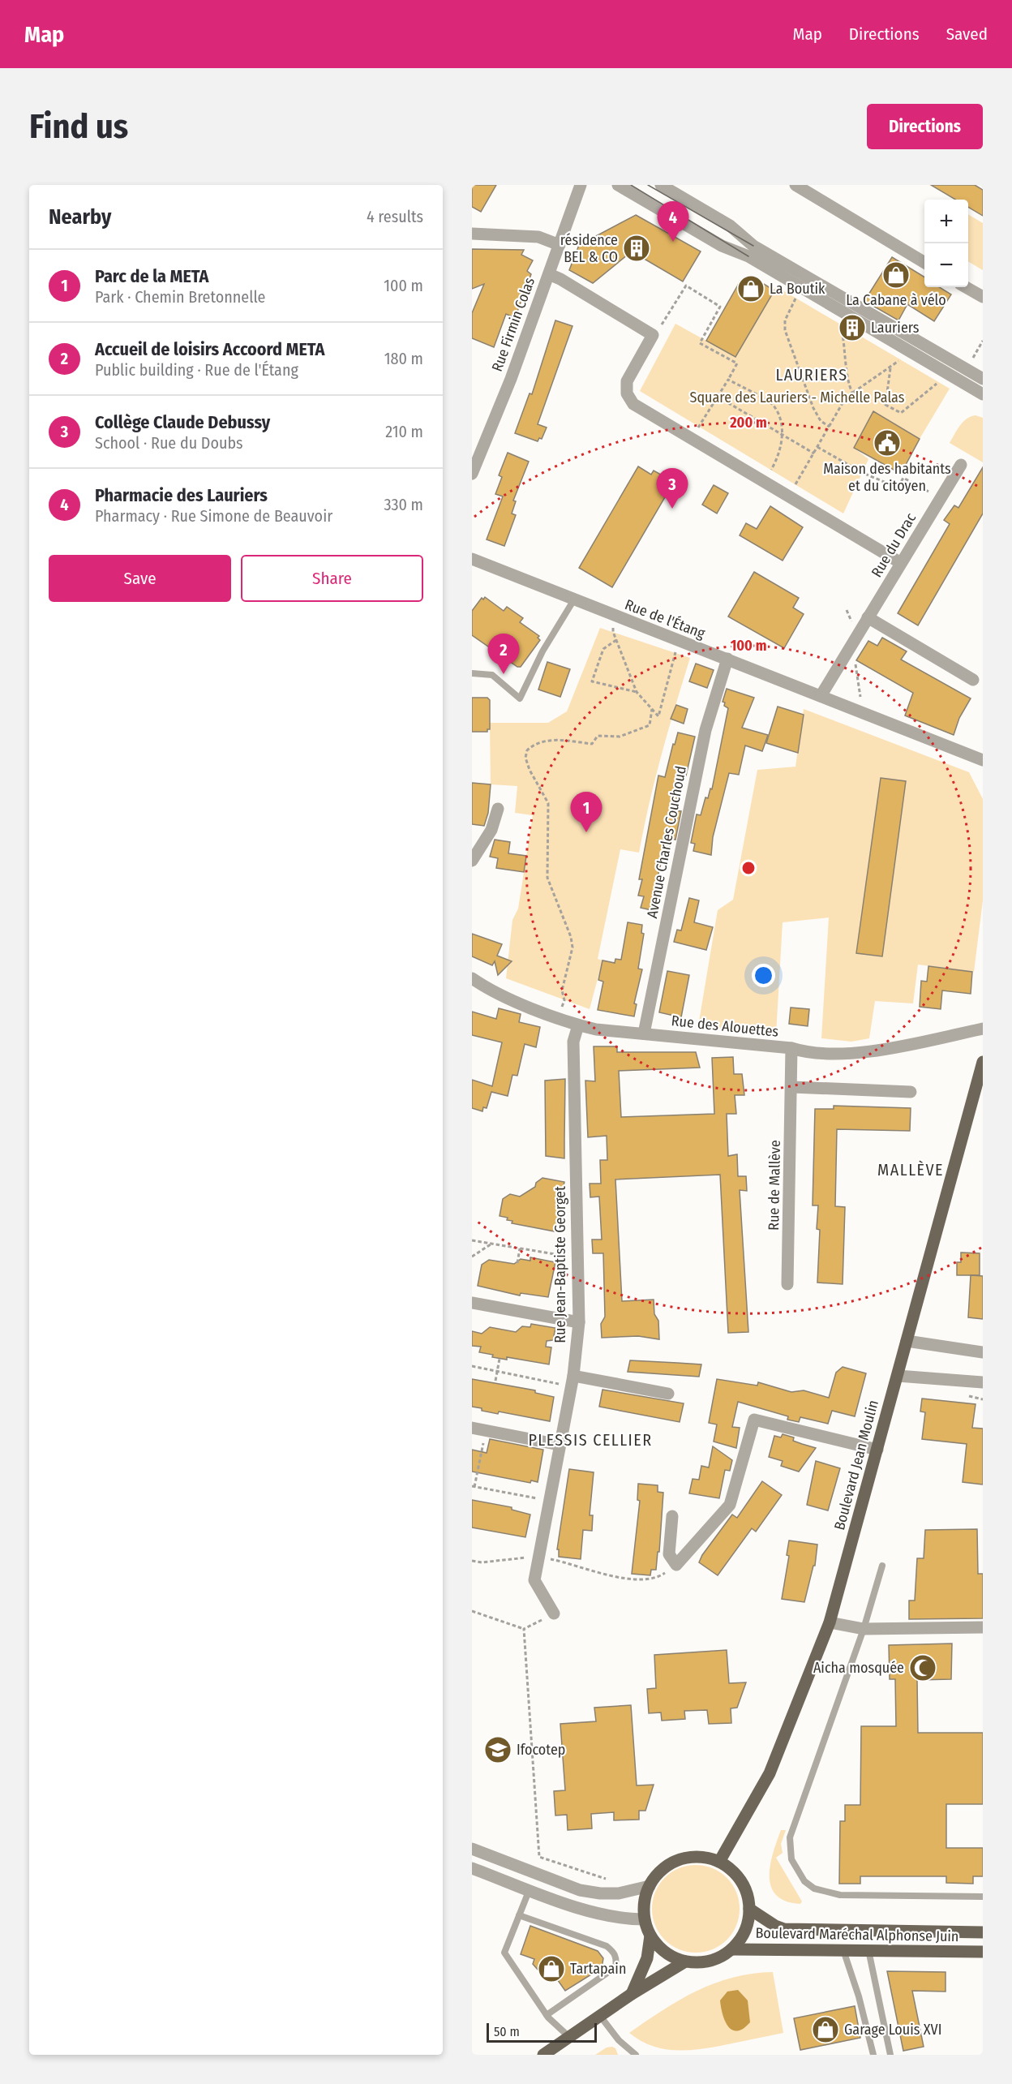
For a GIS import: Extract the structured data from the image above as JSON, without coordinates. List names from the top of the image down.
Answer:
{
  "streets": {
    "main road": ["Boulevard Jean Moulin", "Boulevard Maréchal Alphonse Juin"],
    "street": [
      "Rue Firmin Colas",
      "Rue du Drac",
      "Rue de l'Étang",
      "Avenue Charles Couchoud",
      "Rue des Alouettes",
      "Rue de Mallève",
      "Rue Jean-Baptiste Georget"
    ]
  },
  "crossings": [
    ["Rue du Drac", "Rue de l'Étang"],
    ["Rue de l'Étang", "Avenue Charles Couchoud"],
    ["Avenue Charles Couchoud", "Rue des Alouettes"],
    ["Rue des Alouettes", "Rue de Mallève"],
    ["Rue des Alouettes", "Rue Jean-Baptiste Georget"],
    ["Boulevard Jean Moulin", "Boulevard Maréchal Alphonse Juin"]
  ],
  "districts": ["LAURIERS", "MALLÈVE", "PLESSIS CELLIER"],
  "parks": ["Square des Lauriers - Michelle Palas"],
  "places": {
    "building": ["résidence BEL & CO", "Lauriers"],
    "shop": [
      "La Cabane à vélo",
      "La Boutik",
      "Tartapain",
      "Garage Louis XVI"
    ],
    "public building": ["Maison des habitants et du citoyen"],
    "mosque": ["Aicha mosquée"],
    "school or university": ["Ifocotep"]
  },
  "scale_bar": "50 m",
  "page": {
    "header": "Map",
    "nav": ["Map", "Directions", "Saved"],
    "buttons": [
      "Directions",
      ["Save", "Share"]
    ],
    "title": "Find us",
    "heading": ["Nearby", "4 results"],
    "map_buttons": ["+", "−"],
    "pins": [
      "4",
      "3",
      "2",
      "1"
    ],
    "list": [
      {
        "mark": "1",
        "name": "Parc de la META",
        "note": "Park · Chemin Bretonnelle",
        "value": "100 m"
      },
      {
        "mark": "2",
        "name": "Accueil de loisirs Accoord META",
        "note": "Public building · Rue de l'Étang",
        "value": "180 m"
      },
      {
        "mark": "3",
        "name": "Collège Claude Debussy",
        "note": "School · Rue du Doubs",
        "value": "210 m"
      },
      {
        "mark": "4",
        "name": "Pharmacie des Lauriers",
        "note": "Pharmacy · Rue Simone de Beauvoir",
        "value": "330 m"
      }
    ],
    "scale": "50 m"
  },
  "rings": ["200 m", "100 m"]
}
